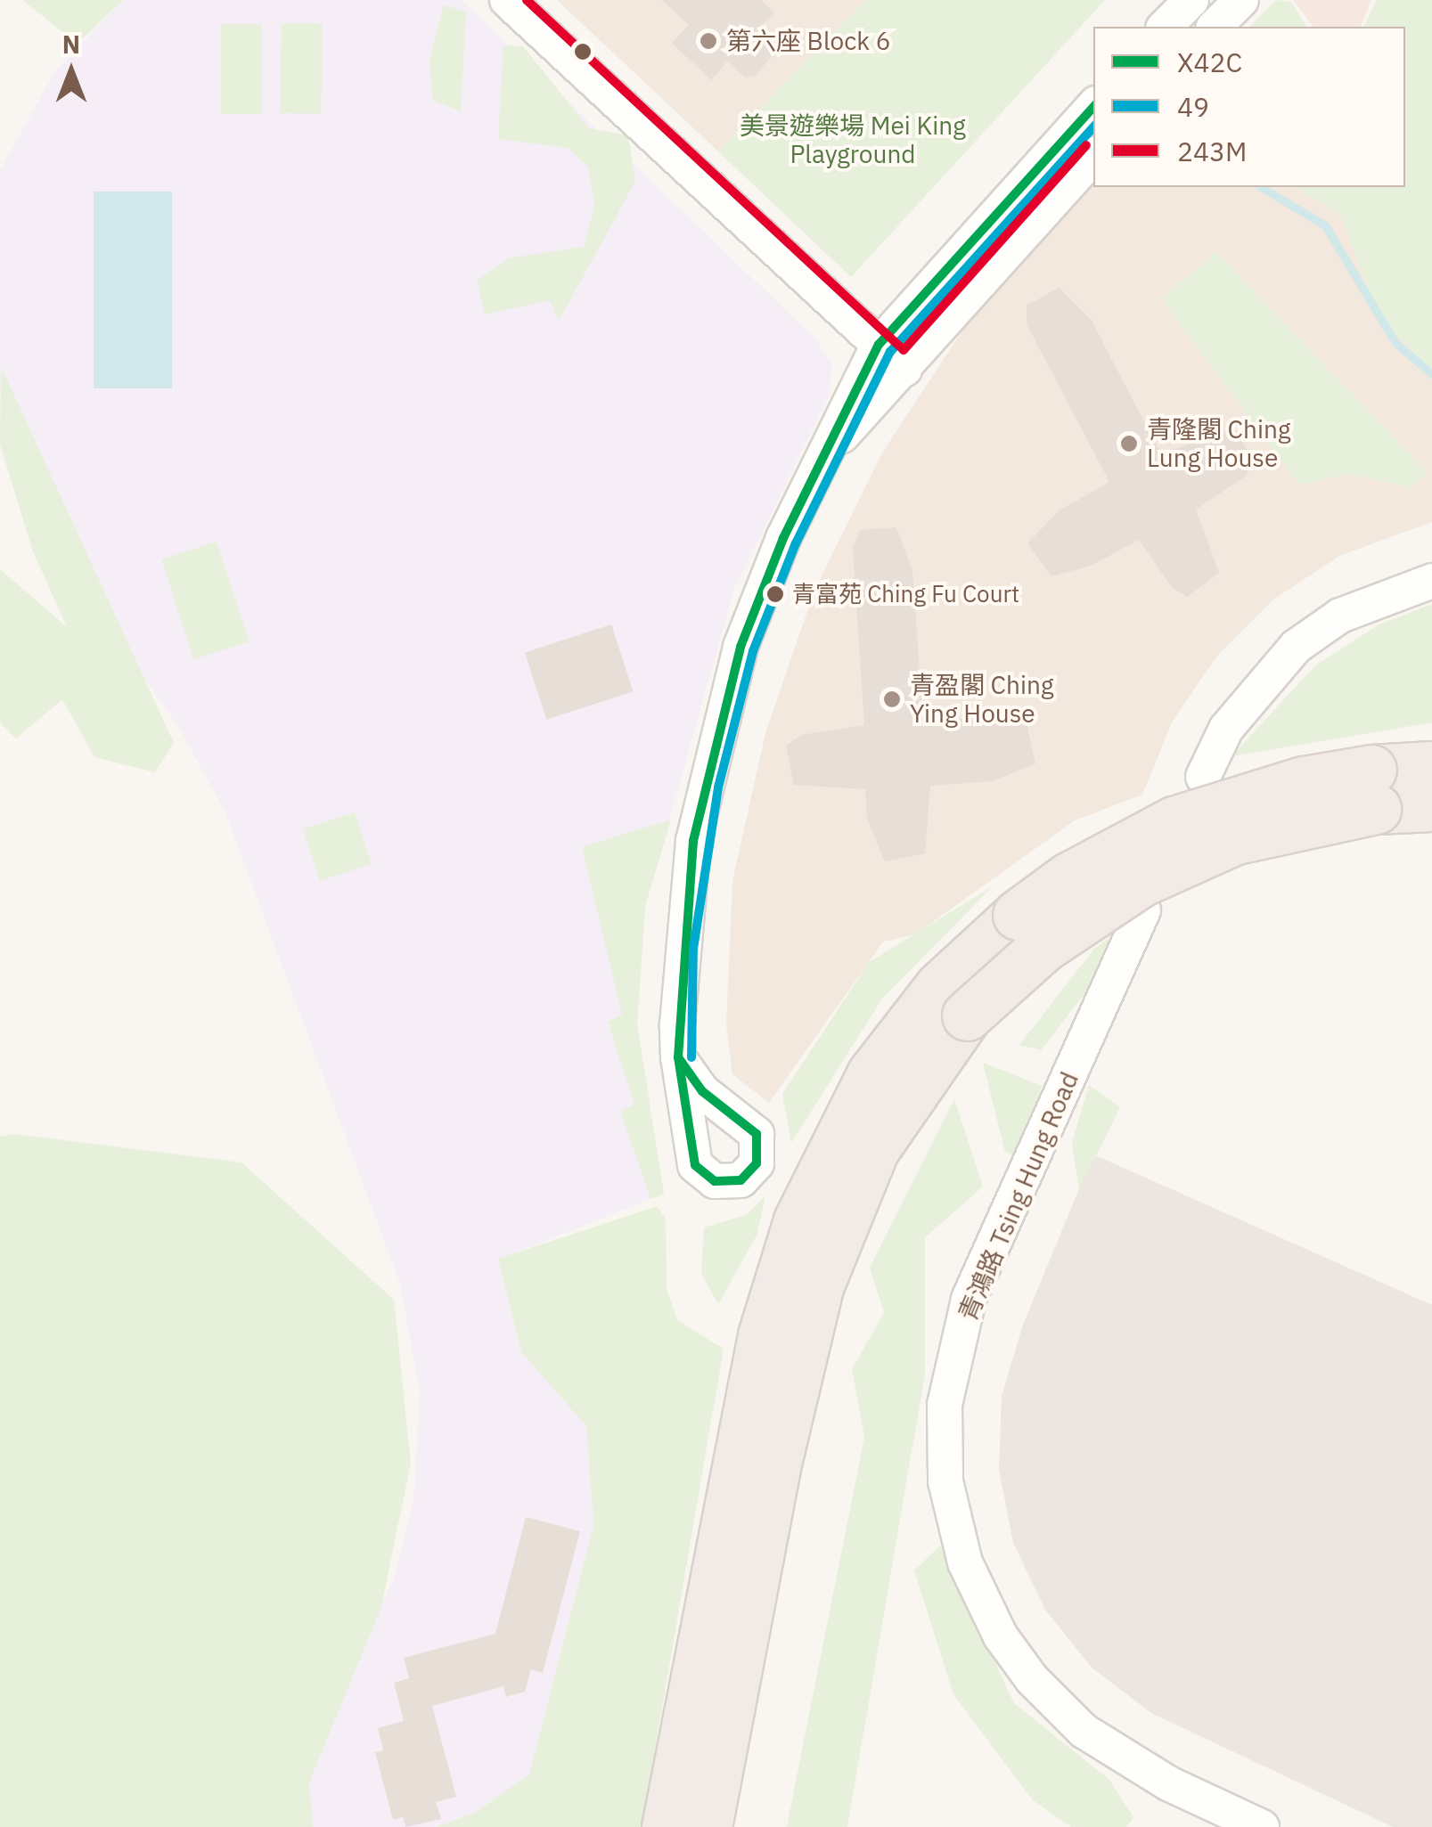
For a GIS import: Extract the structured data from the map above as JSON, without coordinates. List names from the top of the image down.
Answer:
{
  "streets": {
    "street": ["青鴻路 Tsing Hung Road"]
  },
  "parks": ["美景遊樂場 Mei King Playground"],
  "places": [
    "第六座 Block 6",
    "青隆閣 Ching Lung House",
    "青富苑 Ching Fu Court",
    "青盈閣 Ching Ying House"
  ],
  "lines": ["transit line 243M", "transit line X42C", "transit line 49"],
  "legend": ["X42C", "49", "243M"],
  "north": "top"
}
